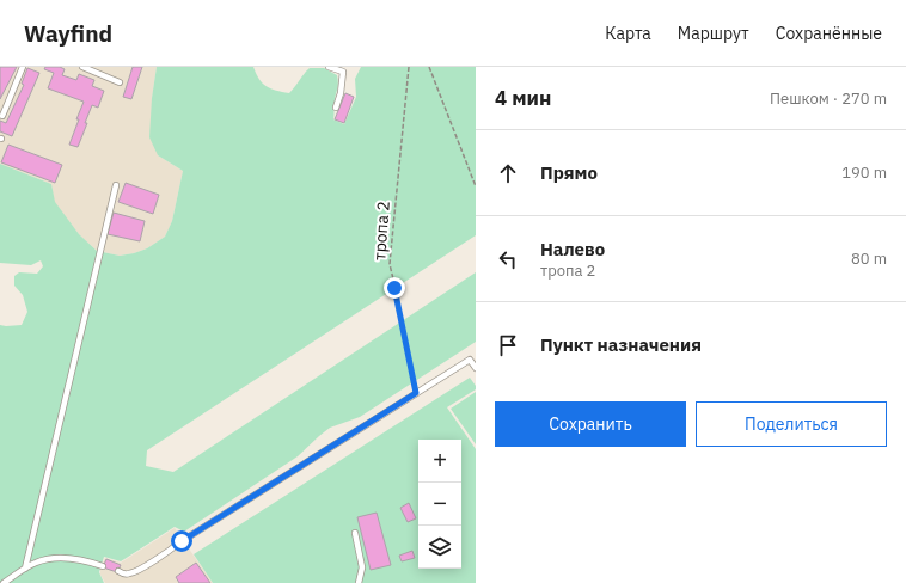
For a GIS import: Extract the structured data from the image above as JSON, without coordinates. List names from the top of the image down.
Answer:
{
  "streets": {
    "path": ["тропа 2"]
  },
  "page": {
    "header": "Wayfind",
    "nav": ["Карта", "Маршрут", "Сохранённые"],
    "heading": ["4 мин", "Пешком · 270 m"],
    "list": [
      ["Прямо", "190 m"],
      ["Налево", "тропа 2", "80 m"],
      "Пункт назначения"
    ],
    "buttons": ["Сохранить", "Поделиться"],
    "map_buttons": ["+", "−"]
  }
}
